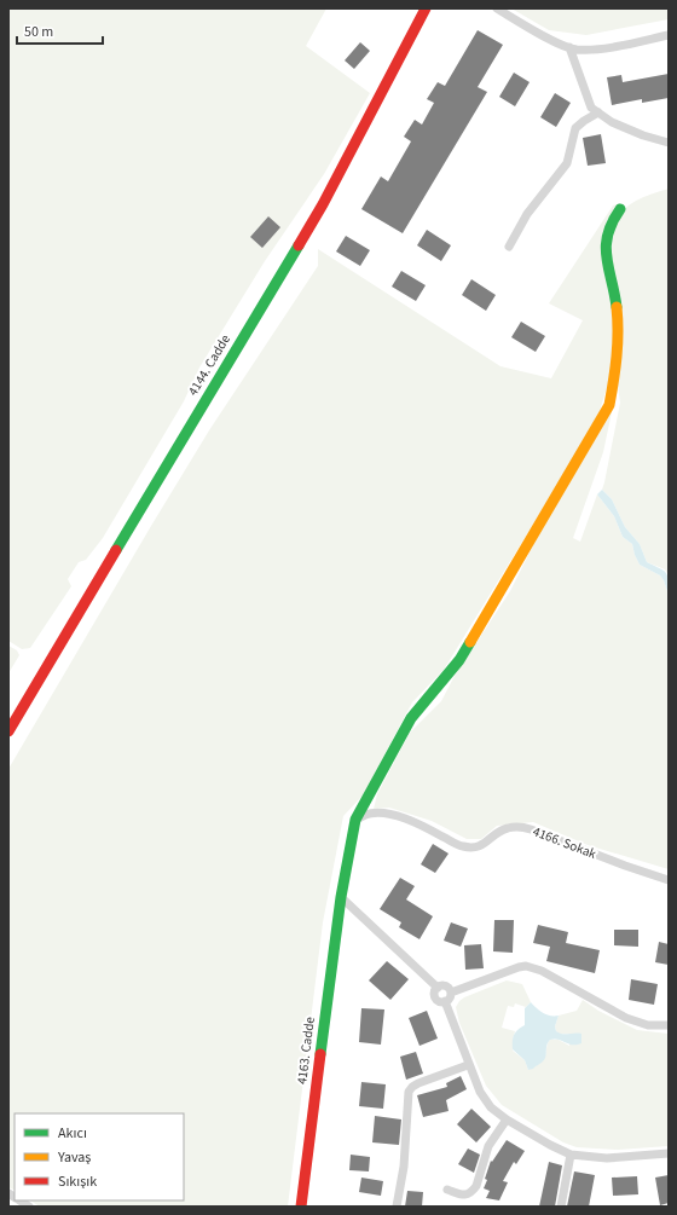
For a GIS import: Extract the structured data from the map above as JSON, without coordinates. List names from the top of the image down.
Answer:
{
  "streets": {
    "street": ["4144. Cadde", "4166. Sokak", "4163. Cadde"]
  },
  "crossings": [
    ["4166. Sokak", "4163. Cadde"]
  ],
  "legend": ["Akıcı", "Yavaş", "Sıkışık"],
  "scale_bar": "50 m"
}
